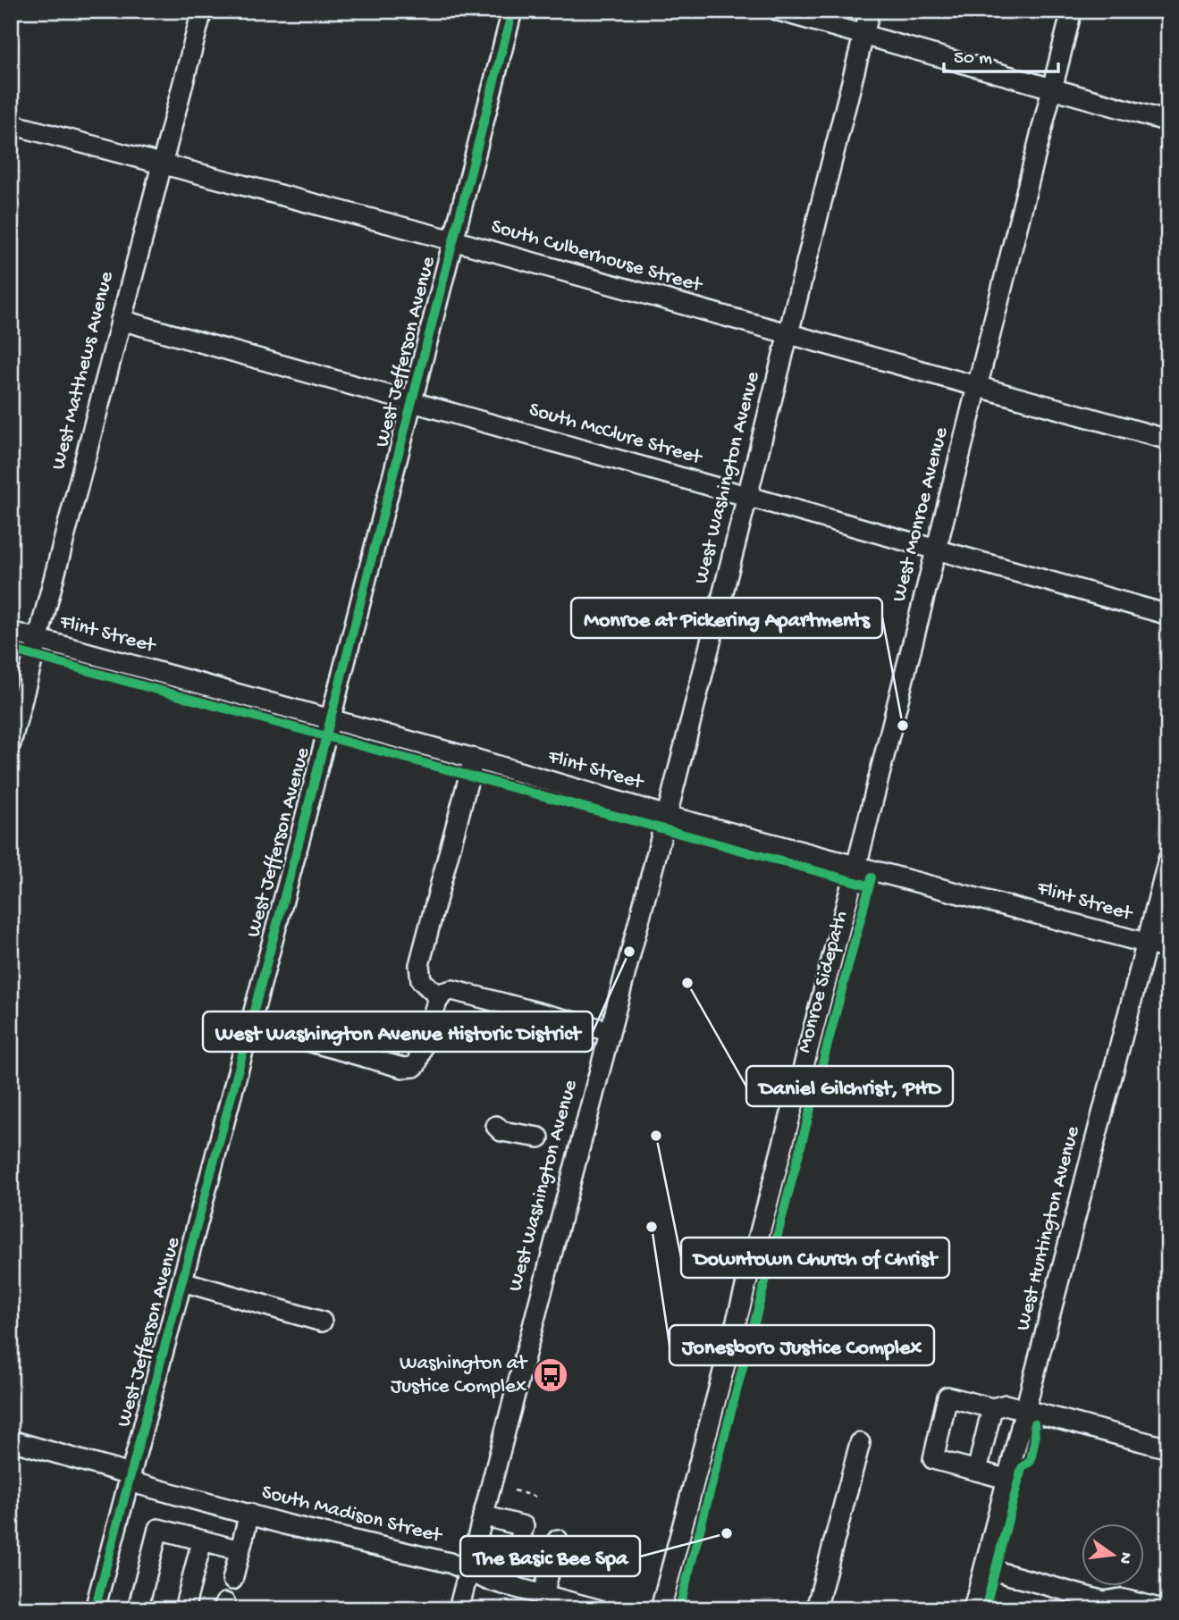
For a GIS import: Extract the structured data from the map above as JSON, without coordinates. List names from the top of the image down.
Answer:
{
  "streets": {
    "street": [
      "South Culberhouse Street",
      "West Jefferson Avenue",
      "West Matthews Avenue",
      "South McClure Street",
      "West Washington Avenue",
      "West Monroe Avenue",
      "Flint Street",
      "West Huntington Avenue",
      "South Madison Street"
    ],
    "cycle path": ["Monroe Sidepath"]
  },
  "crossings": [
    ["South Culberhouse Street", "West Jefferson Avenue"],
    ["South Culberhouse Street", "West Matthews Avenue"],
    ["South Culberhouse Street", "West Washington Avenue"],
    ["South Culberhouse Street", "West Monroe Avenue"],
    ["West Jefferson Avenue", "South McClure Street"],
    ["West Jefferson Avenue", "Flint Street"],
    ["West Jefferson Avenue", "South Madison Street"],
    ["West Matthews Avenue", "South McClure Street"],
    ["West Matthews Avenue", "Flint Street"],
    ["South McClure Street", "West Washington Avenue"],
    ["South McClure Street", "West Monroe Avenue"],
    ["West Washington Avenue", "Flint Street"],
    ["West Washington Avenue", "South Madison Street"],
    ["West Monroe Avenue", "Flint Street"],
    ["Flint Street", "West Huntington Avenue"]
  ],
  "places": {
    "other": [
      "Monroe at Pickering Apartments",
      "West Washington Avenue Historic District",
      "Daniel Gilchrist, PHD",
      "Downtown Church of Christ",
      "Jonesboro Justice Complex",
      "The Basic Bee Spa"
    ],
    "bus stop": ["Washington at Justice Complex"]
  },
  "scale_bar": "50 m",
  "north": "right"
}
